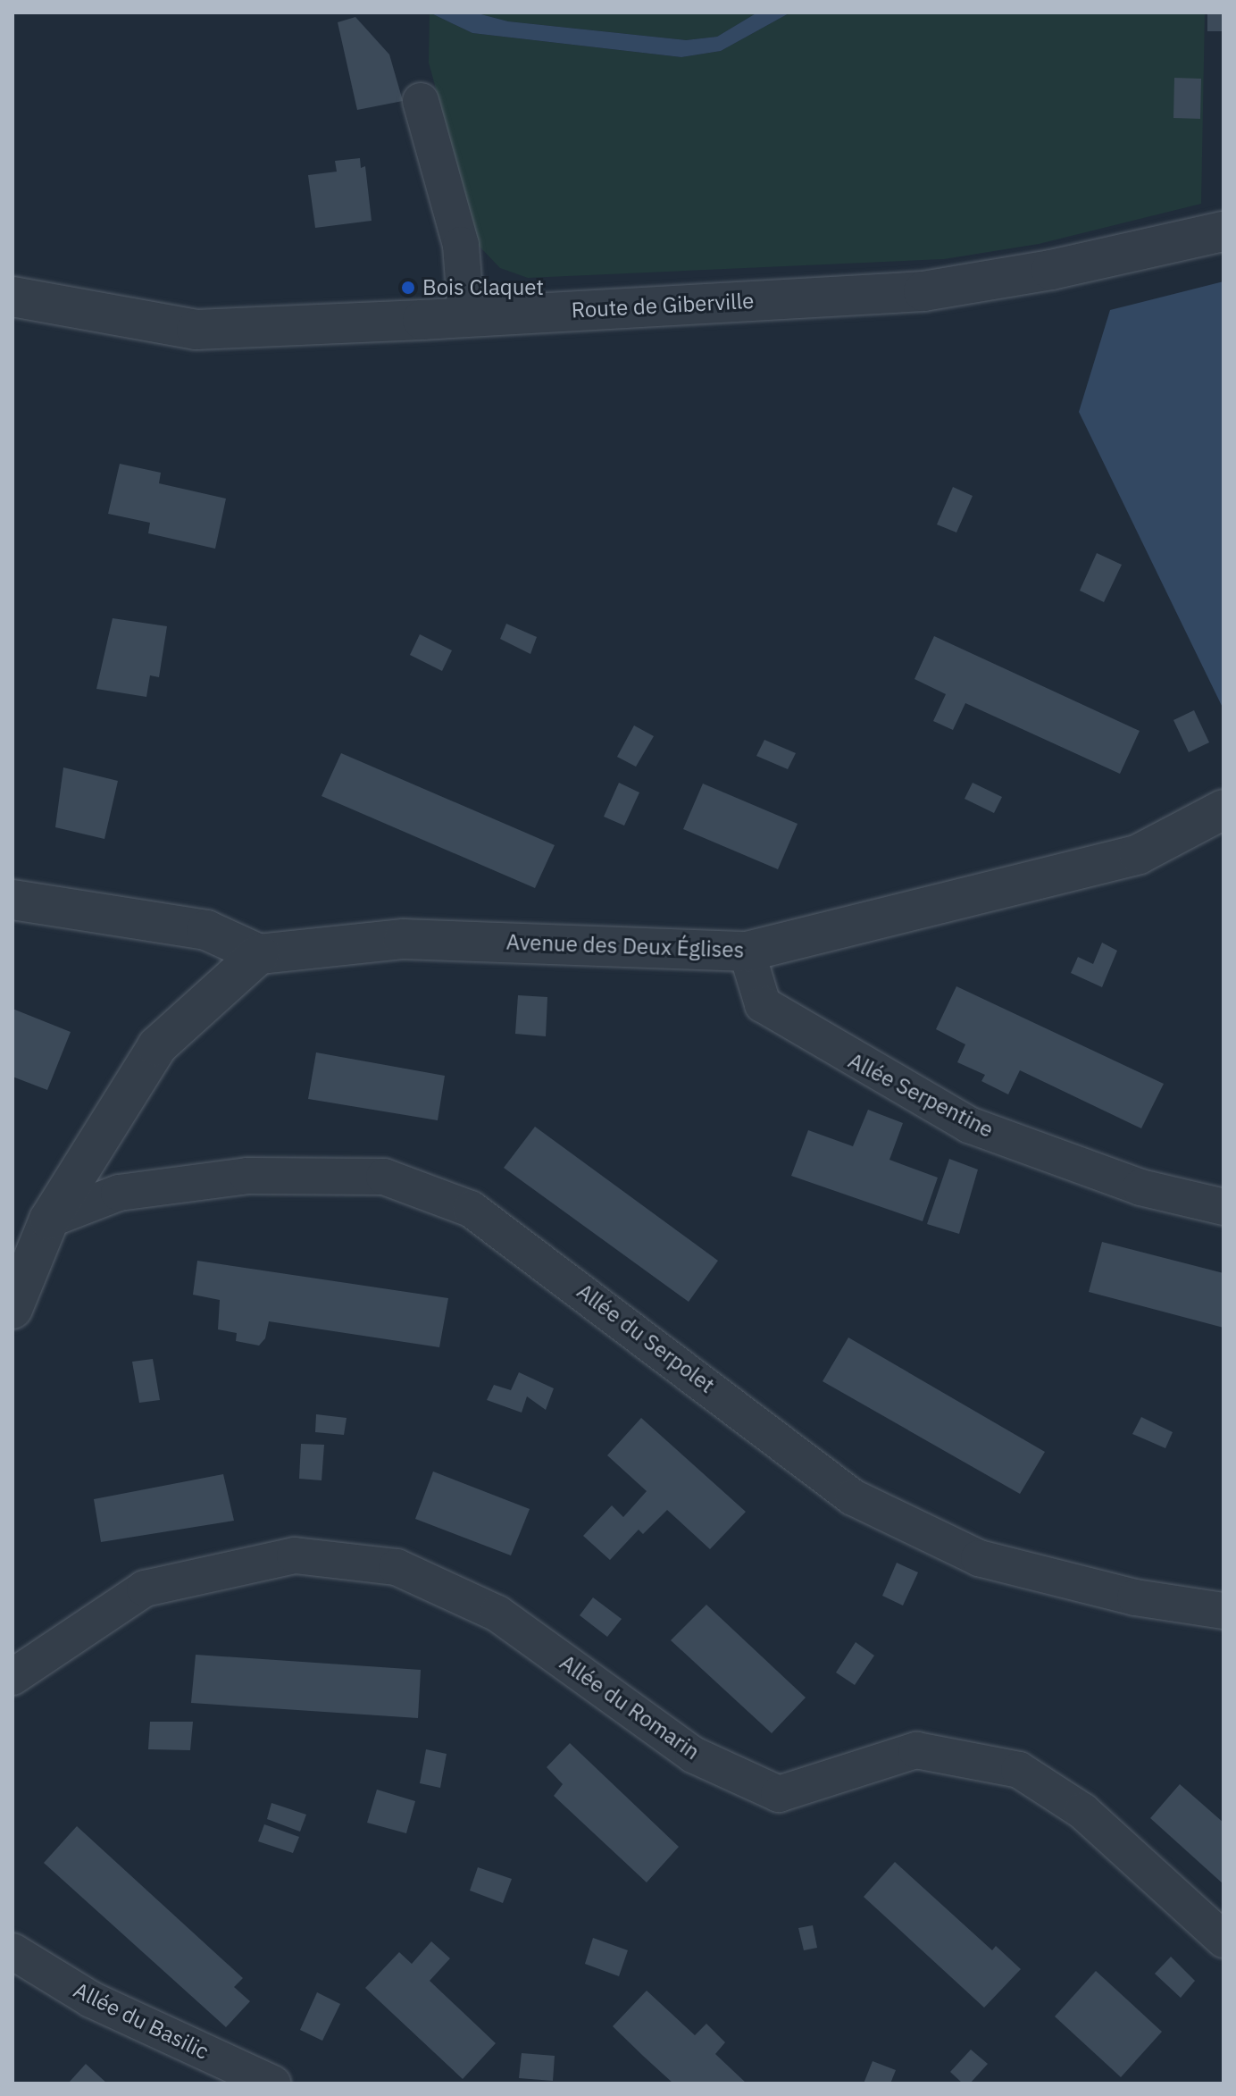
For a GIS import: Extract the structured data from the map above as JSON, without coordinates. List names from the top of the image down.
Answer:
{
  "streets": {
    "street": [
      "Route de Giberville",
      "Avenue des Deux Églises",
      "Allée Serpentine",
      "Allée du Serpolet",
      "Allée du Romarin",
      "Allée du Basilic"
    ]
  },
  "crossings": [
    ["Avenue des Deux Églises", "Allée Serpentine"]
  ],
  "places": ["Bois Claquet"]
}
